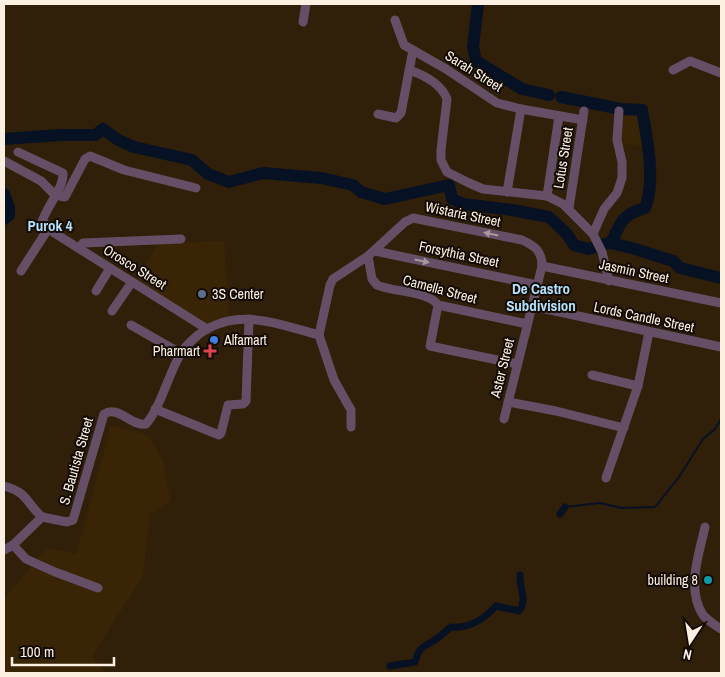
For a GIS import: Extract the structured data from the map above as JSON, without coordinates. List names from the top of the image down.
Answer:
{
  "streets": {
    "street": [
      "Sarah Street",
      "Lotus Street",
      "Wistaria Street",
      "Forsythia Street",
      "Orosco Street",
      "Jasmin Street",
      "Camella Street",
      "Lords Candle Street",
      "Aster Street",
      "S. Bautista Street"
    ]
  },
  "crossings": [
    ["Sarah Street", "Lotus Street"],
    ["Wistaria Street", "Forsythia Street"],
    ["Wistaria Street", "Jasmin Street"],
    ["Wistaria Street", "Camella Street"],
    ["Wistaria Street", "Aster Street"],
    ["Forsythia Street", "Camella Street"],
    ["Forsythia Street", "Aster Street"],
    ["Orosco Street", "S. Bautista Street"],
    ["Jasmin Street", "Aster Street"],
    ["Camella Street", "Aster Street"],
    ["Lords Candle Street", "Aster Street"]
  ],
  "one_way": ["Forsythia Street"],
  "districts": ["Purok 4", "De Castro Subdivision"],
  "places": {
    "other": ["3S Center", "Alfamart", "building 8"],
    "health": ["Pharmart"]
  },
  "scale_bar": "100 m",
  "north": "bottom"
}
